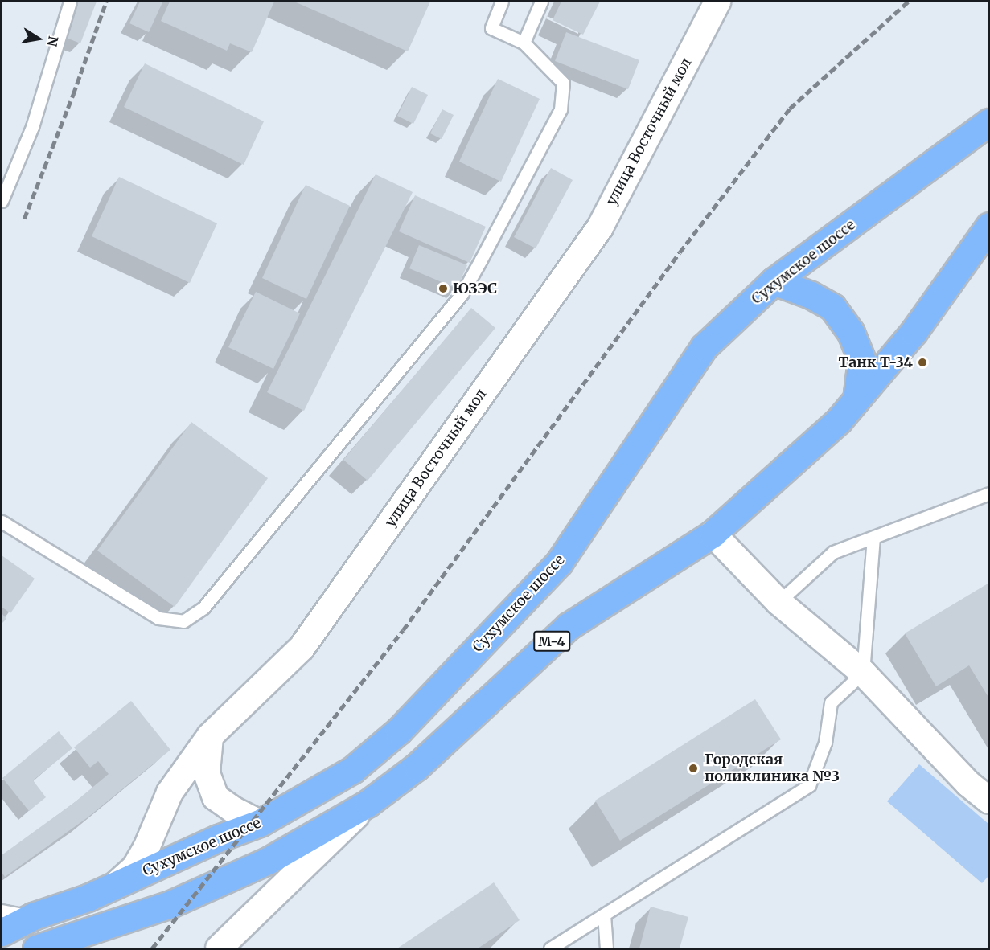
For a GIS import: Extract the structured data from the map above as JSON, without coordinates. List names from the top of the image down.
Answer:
{
  "streets": {
    "highway": ["Сухумское шоссе", "М-4"],
    "street": ["улица Восточный мол"]
  },
  "crossings": [
    ["улица Восточный мол", "Сухумское шоссе"]
  ],
  "places": ["ЮЗЭС", "Танк Т-34", "Городская поликлиника №3"],
  "north": "right"
}
